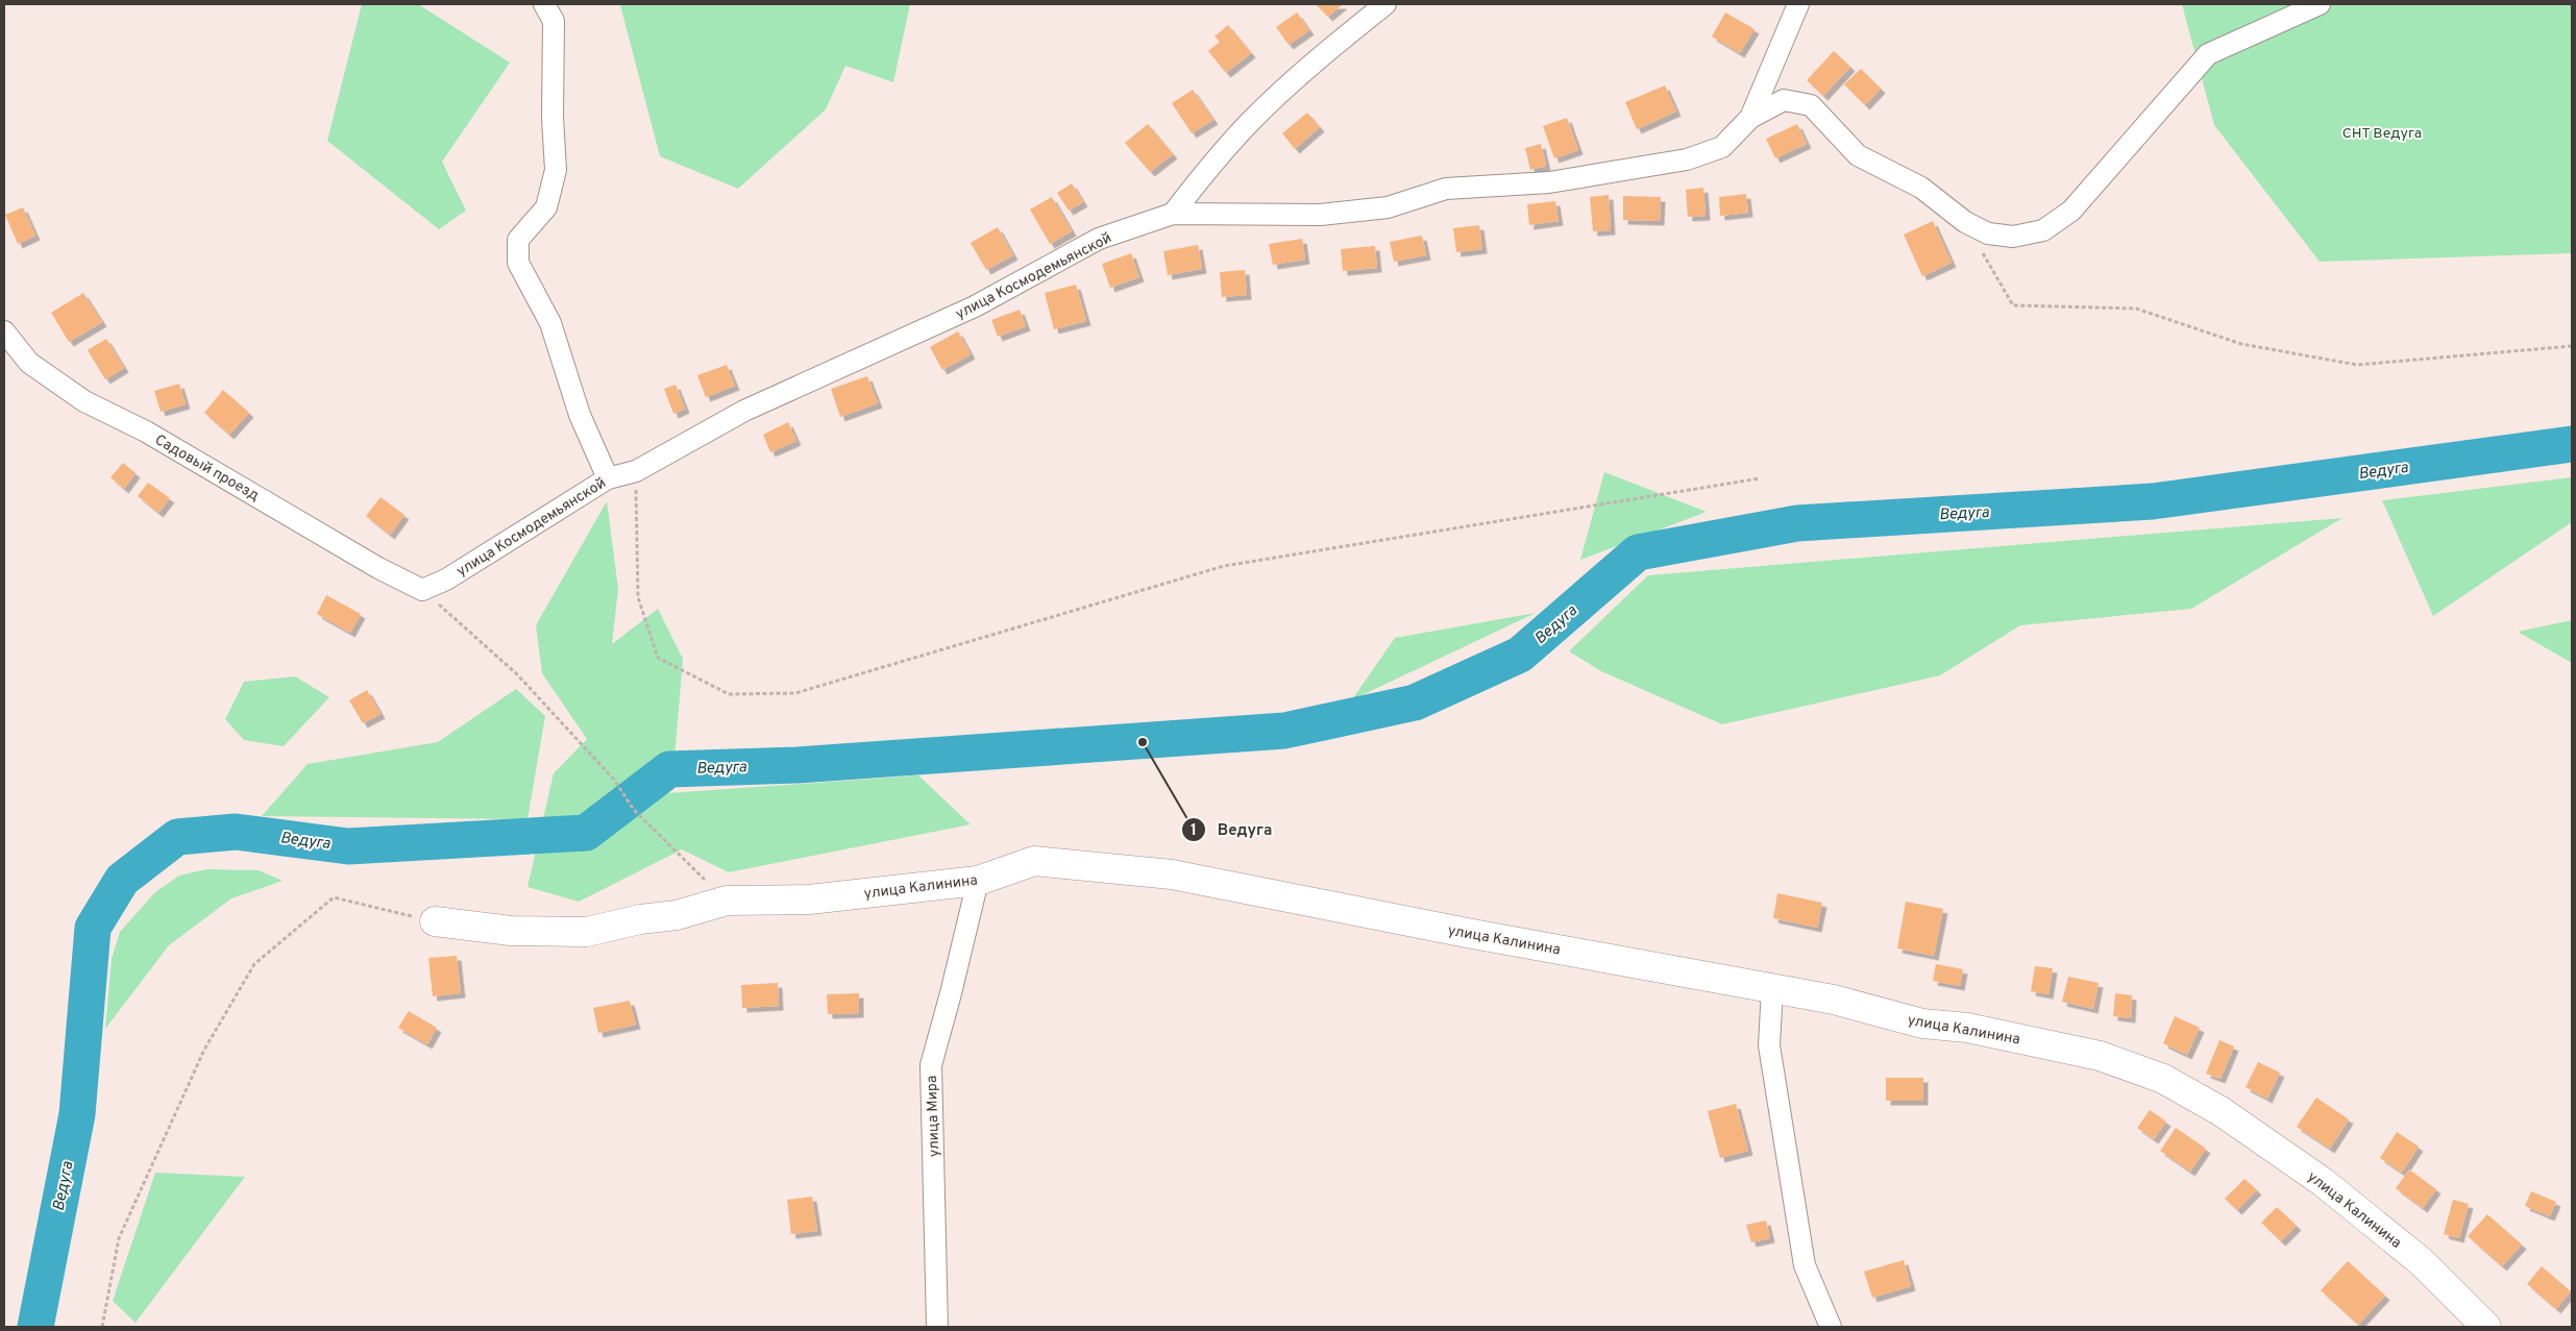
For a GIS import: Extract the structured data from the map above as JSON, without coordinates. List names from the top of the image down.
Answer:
{
  "streets": {
    "street": [
      "улица Космодемьянской",
      "Садовый проезд",
      "улица Калинина",
      "улица Мира"
    ]
  },
  "crossings": [
    ["улица Космодемьянской", "Садовый проезд"],
    ["улица Калинина", "улица Мира"]
  ],
  "water": ["Ведуга"],
  "parks": ["СНТ Ведуга"],
  "places": ["Ведуга"]
}
